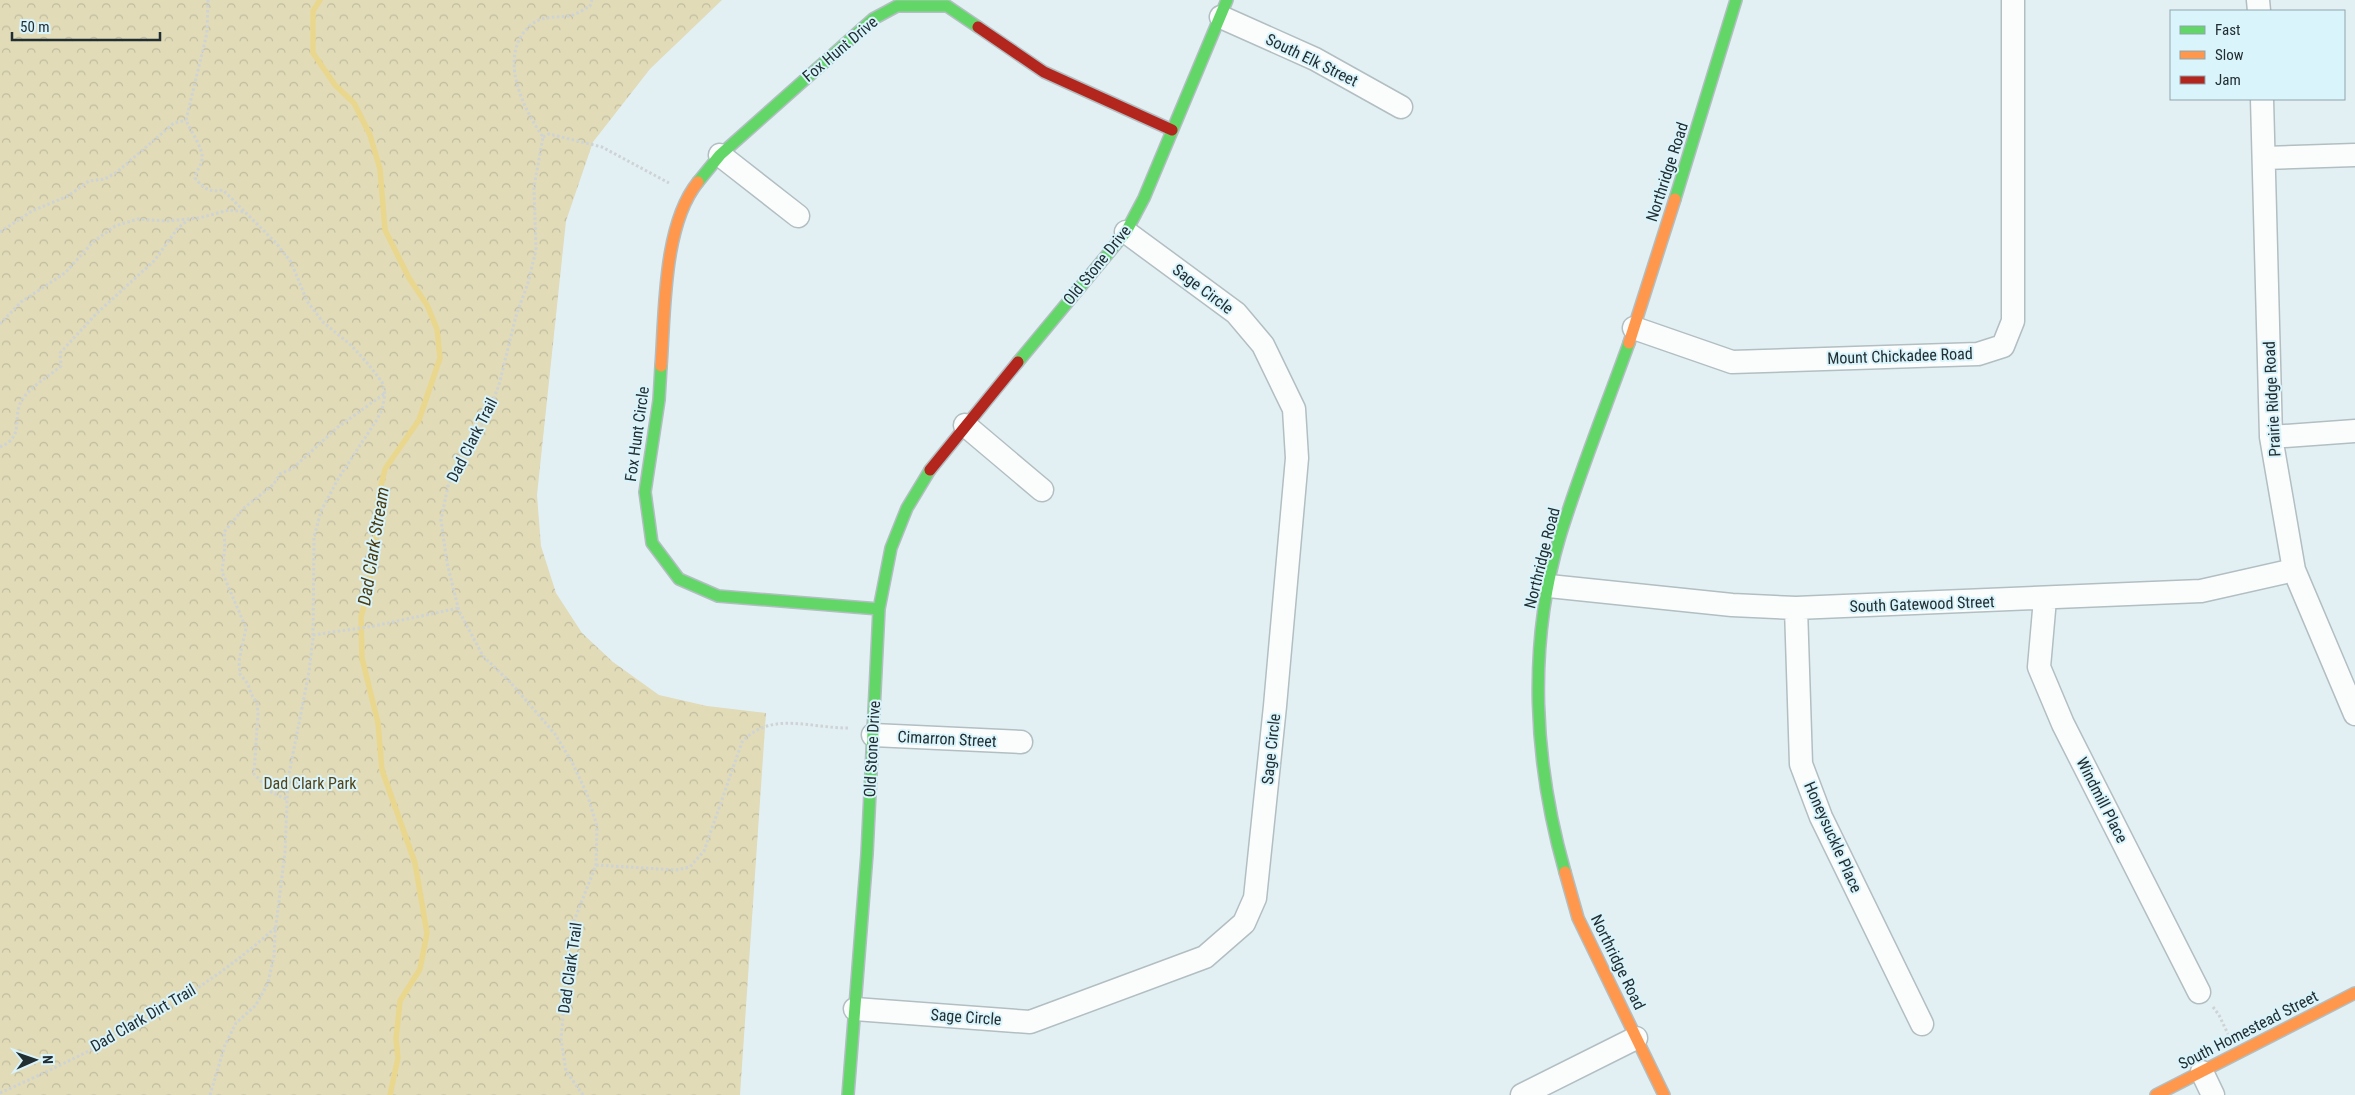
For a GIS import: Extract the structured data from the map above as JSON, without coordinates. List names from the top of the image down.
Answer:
{
  "streets": {
    "street": [
      "Fox Hunt Drive",
      "South Elk Street",
      "Northridge Road",
      "Old Stone Drive",
      "Sage Circle",
      "Mount Chickadee Road",
      "Prairie Ridge Road",
      "Fox Hunt Circle",
      "South Gatewood Street",
      "Cimarron Street",
      "Windmill Place",
      "Honeysuckle Place",
      "South Homestead Street"
    ],
    "path": ["Dad Clark Trail", "Dad Clark Dirt Trail"]
  },
  "crossings": [
    ["Fox Hunt Drive", "Old Stone Drive"],
    ["Fox Hunt Drive", "Fox Hunt Circle"],
    ["South Elk Street", "Old Stone Drive"],
    ["Northridge Road", "Mount Chickadee Road"],
    ["Northridge Road", "South Gatewood Street"],
    ["Old Stone Drive", "Sage Circle"],
    ["Old Stone Drive", "Fox Hunt Circle"],
    ["Old Stone Drive", "Cimarron Street"],
    ["Prairie Ridge Road", "South Gatewood Street"],
    ["South Gatewood Street", "Windmill Place"],
    ["South Gatewood Street", "Honeysuckle Place"]
  ],
  "water": ["Dad Clark Stream"],
  "parks": ["Dad Clark Park"],
  "legend": ["Fast", "Slow", "Jam"],
  "scale_bar": "50 m",
  "north": "right"
}
